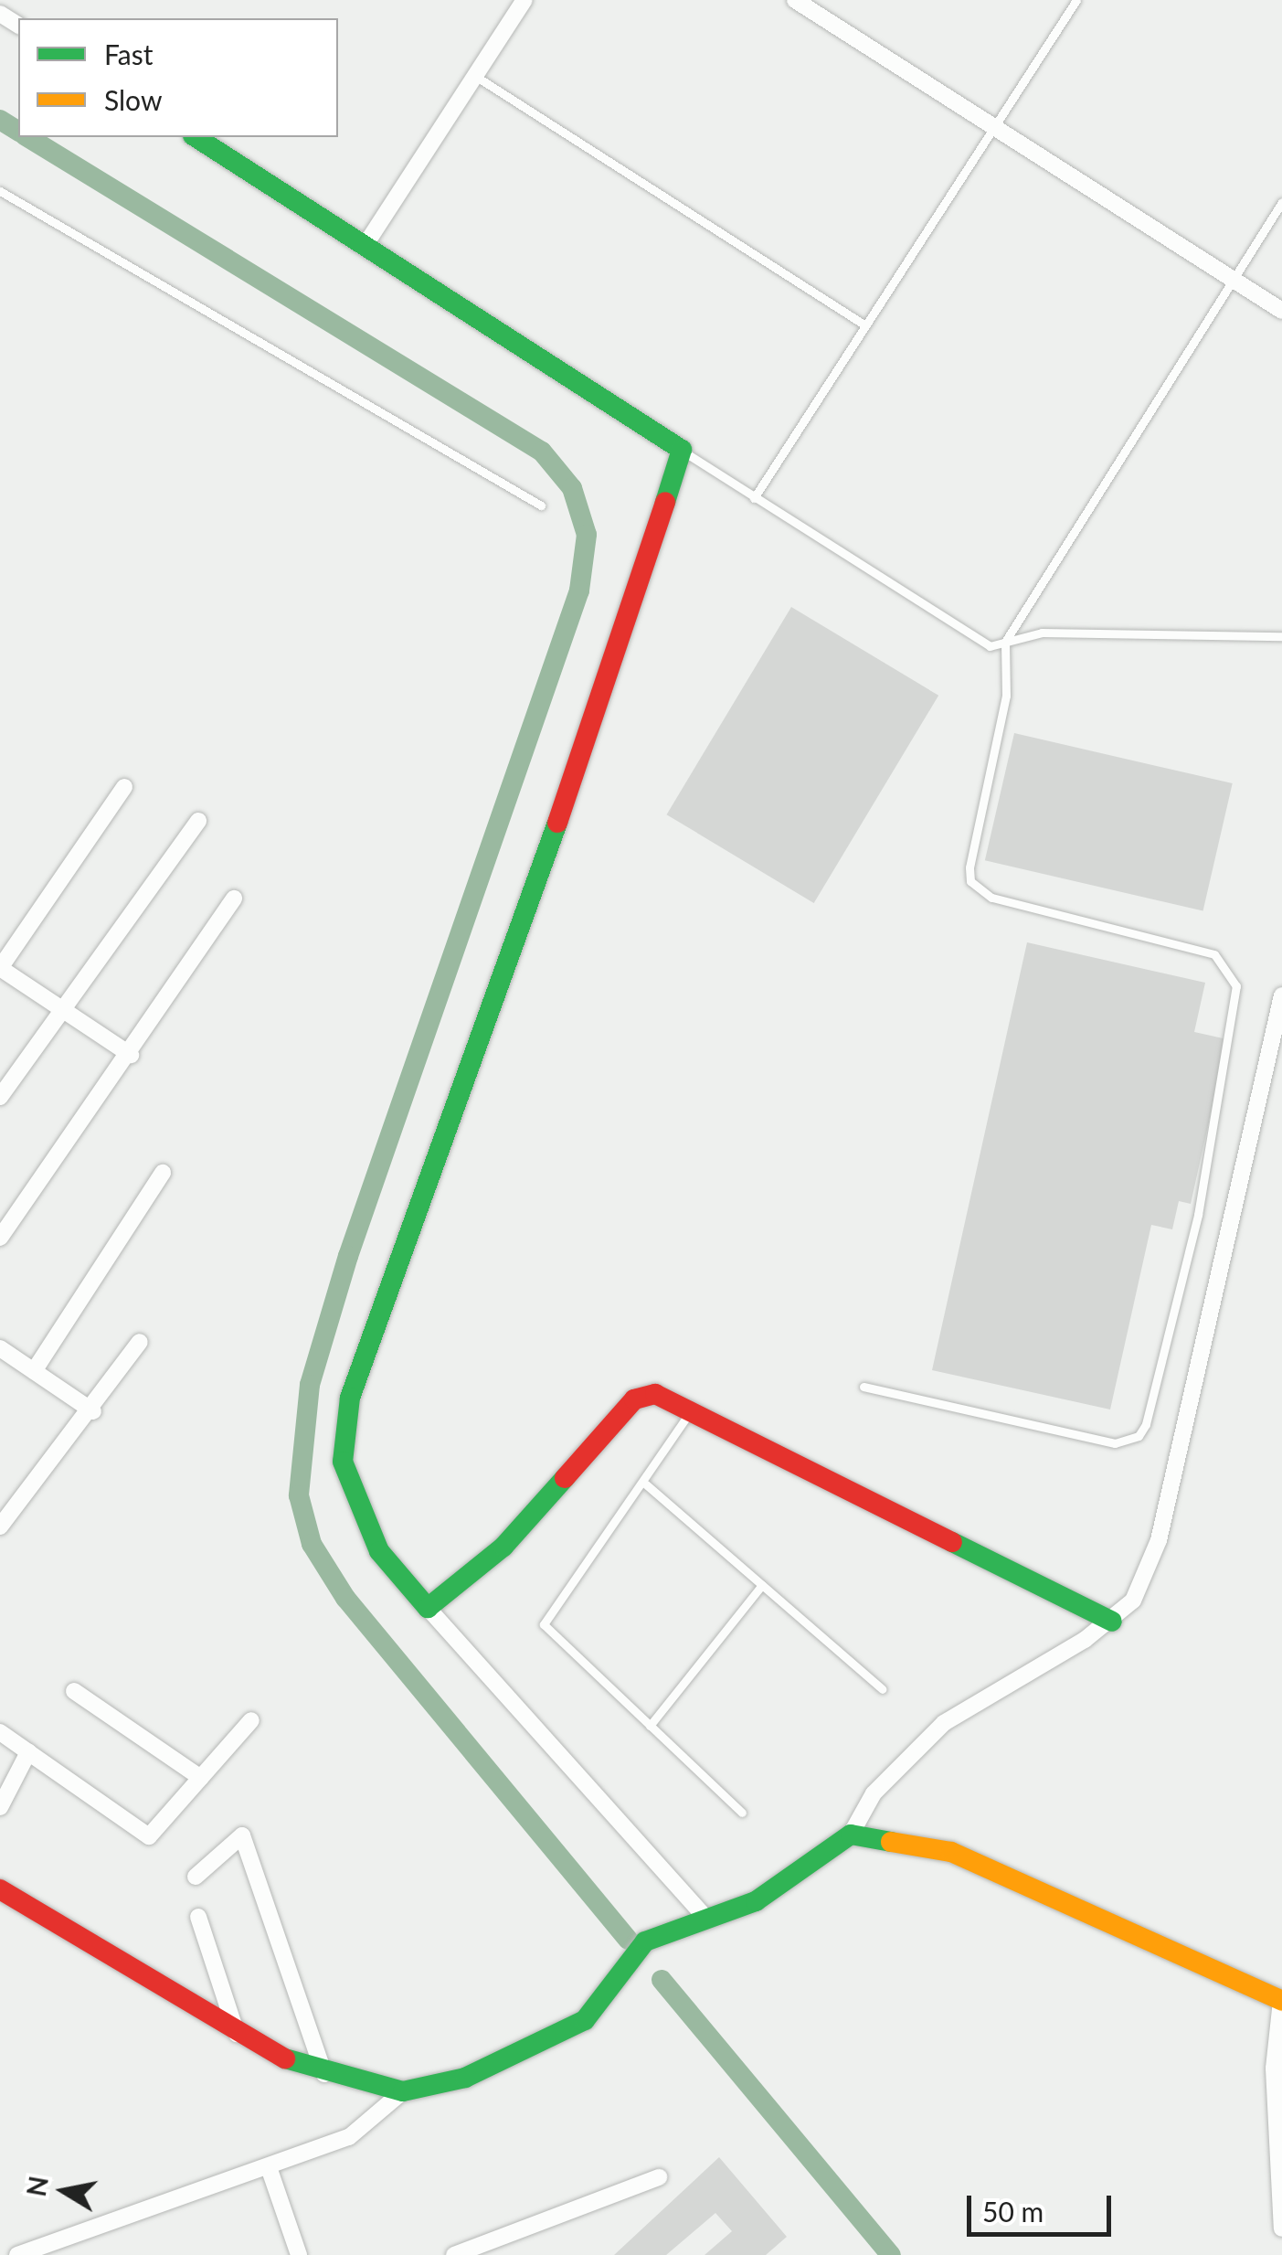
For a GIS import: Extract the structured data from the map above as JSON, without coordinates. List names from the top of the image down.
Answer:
{
  "legend": ["Fast", "Slow"],
  "scale_bar": "50 m",
  "north": "left"
}
